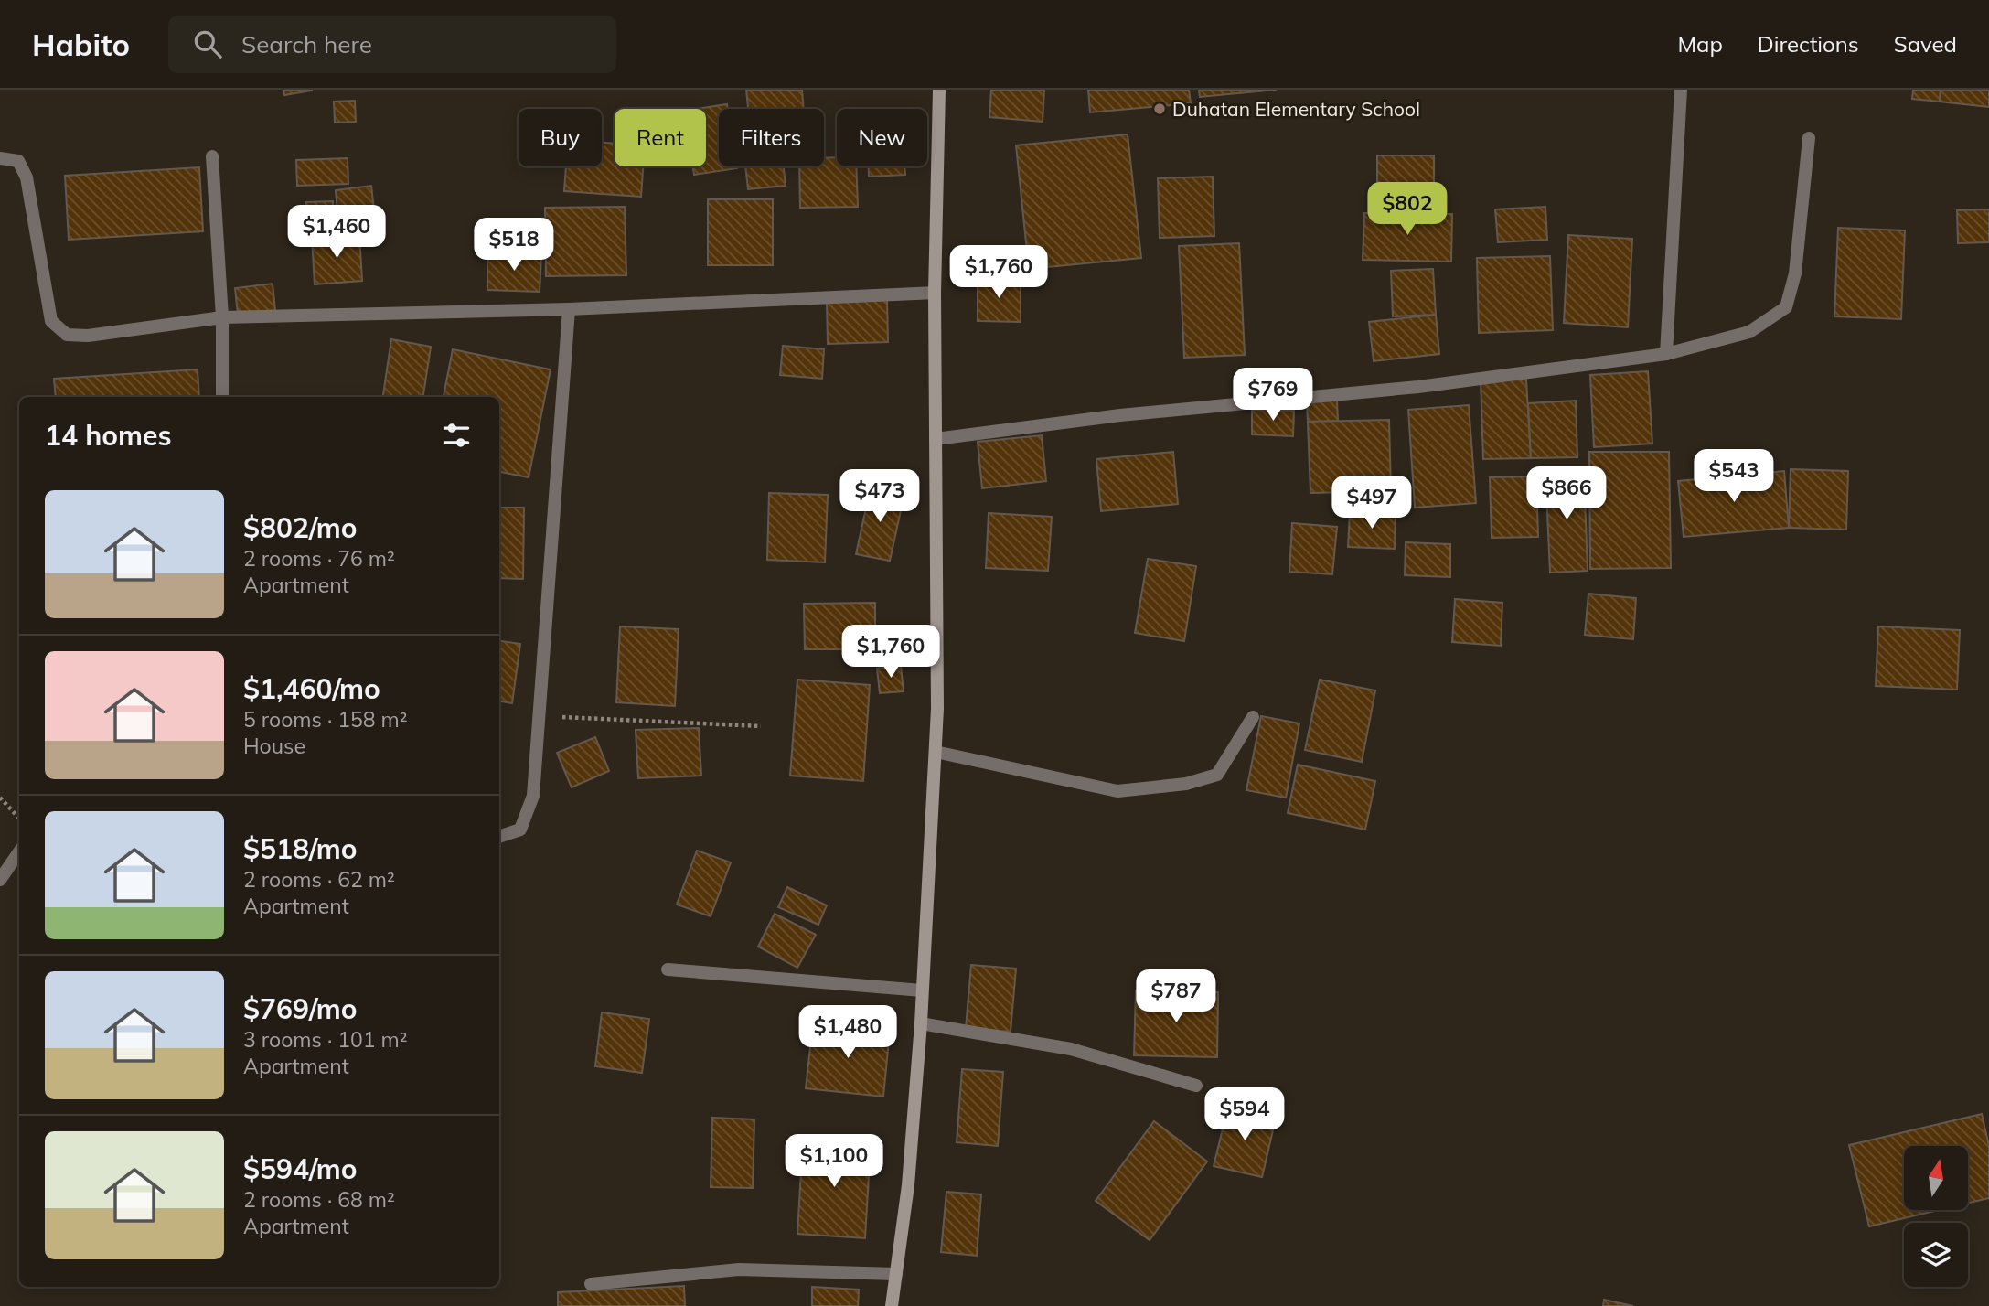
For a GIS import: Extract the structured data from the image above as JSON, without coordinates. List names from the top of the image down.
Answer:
{
  "places": ["Duhatan Elementary School"],
  "north": "top",
  "page": {
    "header": "Habito",
    "search": "Search here",
    "nav": ["Map", "Directions", "Saved"],
    "chip": [
      "Buy",
      "Rent",
      "Filters",
      "New"
    ],
    "price": [
      "$802",
      "$1,460",
      "$518",
      "$1,760",
      "$769",
      "$543",
      "$866",
      "$473",
      "$497",
      "$1,760",
      "$787",
      "$1,480",
      "$594",
      "$1,100"
    ],
    "heading": "14 homes",
    "list": [
      {
        "name": "$802/mo",
        "note": "2 rooms · 76 m² · Apartment"
      },
      {
        "name": "$1,460/mo",
        "note": "5 rooms · 158 m² · House"
      },
      {
        "name": "$518/mo",
        "note": "2 rooms · 62 m² · Apartment"
      },
      {
        "name": "$769/mo",
        "note": "3 rooms · 101 m² · Apartment"
      },
      {
        "name": "$594/mo",
        "note": "2 rooms · 68 m² · Apartment"
      }
    ]
  }
}
